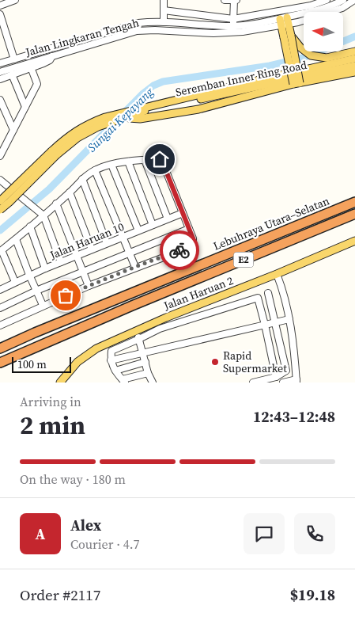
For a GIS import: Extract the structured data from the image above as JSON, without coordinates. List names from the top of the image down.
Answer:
{
  "streets": {
    "highway": ["Lebuhraya Utara–Selatan", "E2"],
    "main road": ["Seremban Inner Ring Road", "Jalan Haruan 2"],
    "street": ["Jalan Lingkaran Tengah", "Jalan Haruan 10"]
  },
  "water": ["Sungai Kepayang"],
  "places": ["Rapid Supermarket"],
  "scale_bar": "100 m",
  "north": "left",
  "page": {
    "scale": "100 m",
    "heading": ["2 min", "Arriving in", "12:43–12:48"],
    "panel": [
      "Alex",
      "Courier · 4.7",
      "Order #2117",
      "$19.18"
    ],
    "bar": "On the way · 180 m",
    "round": "A"
  }
}
